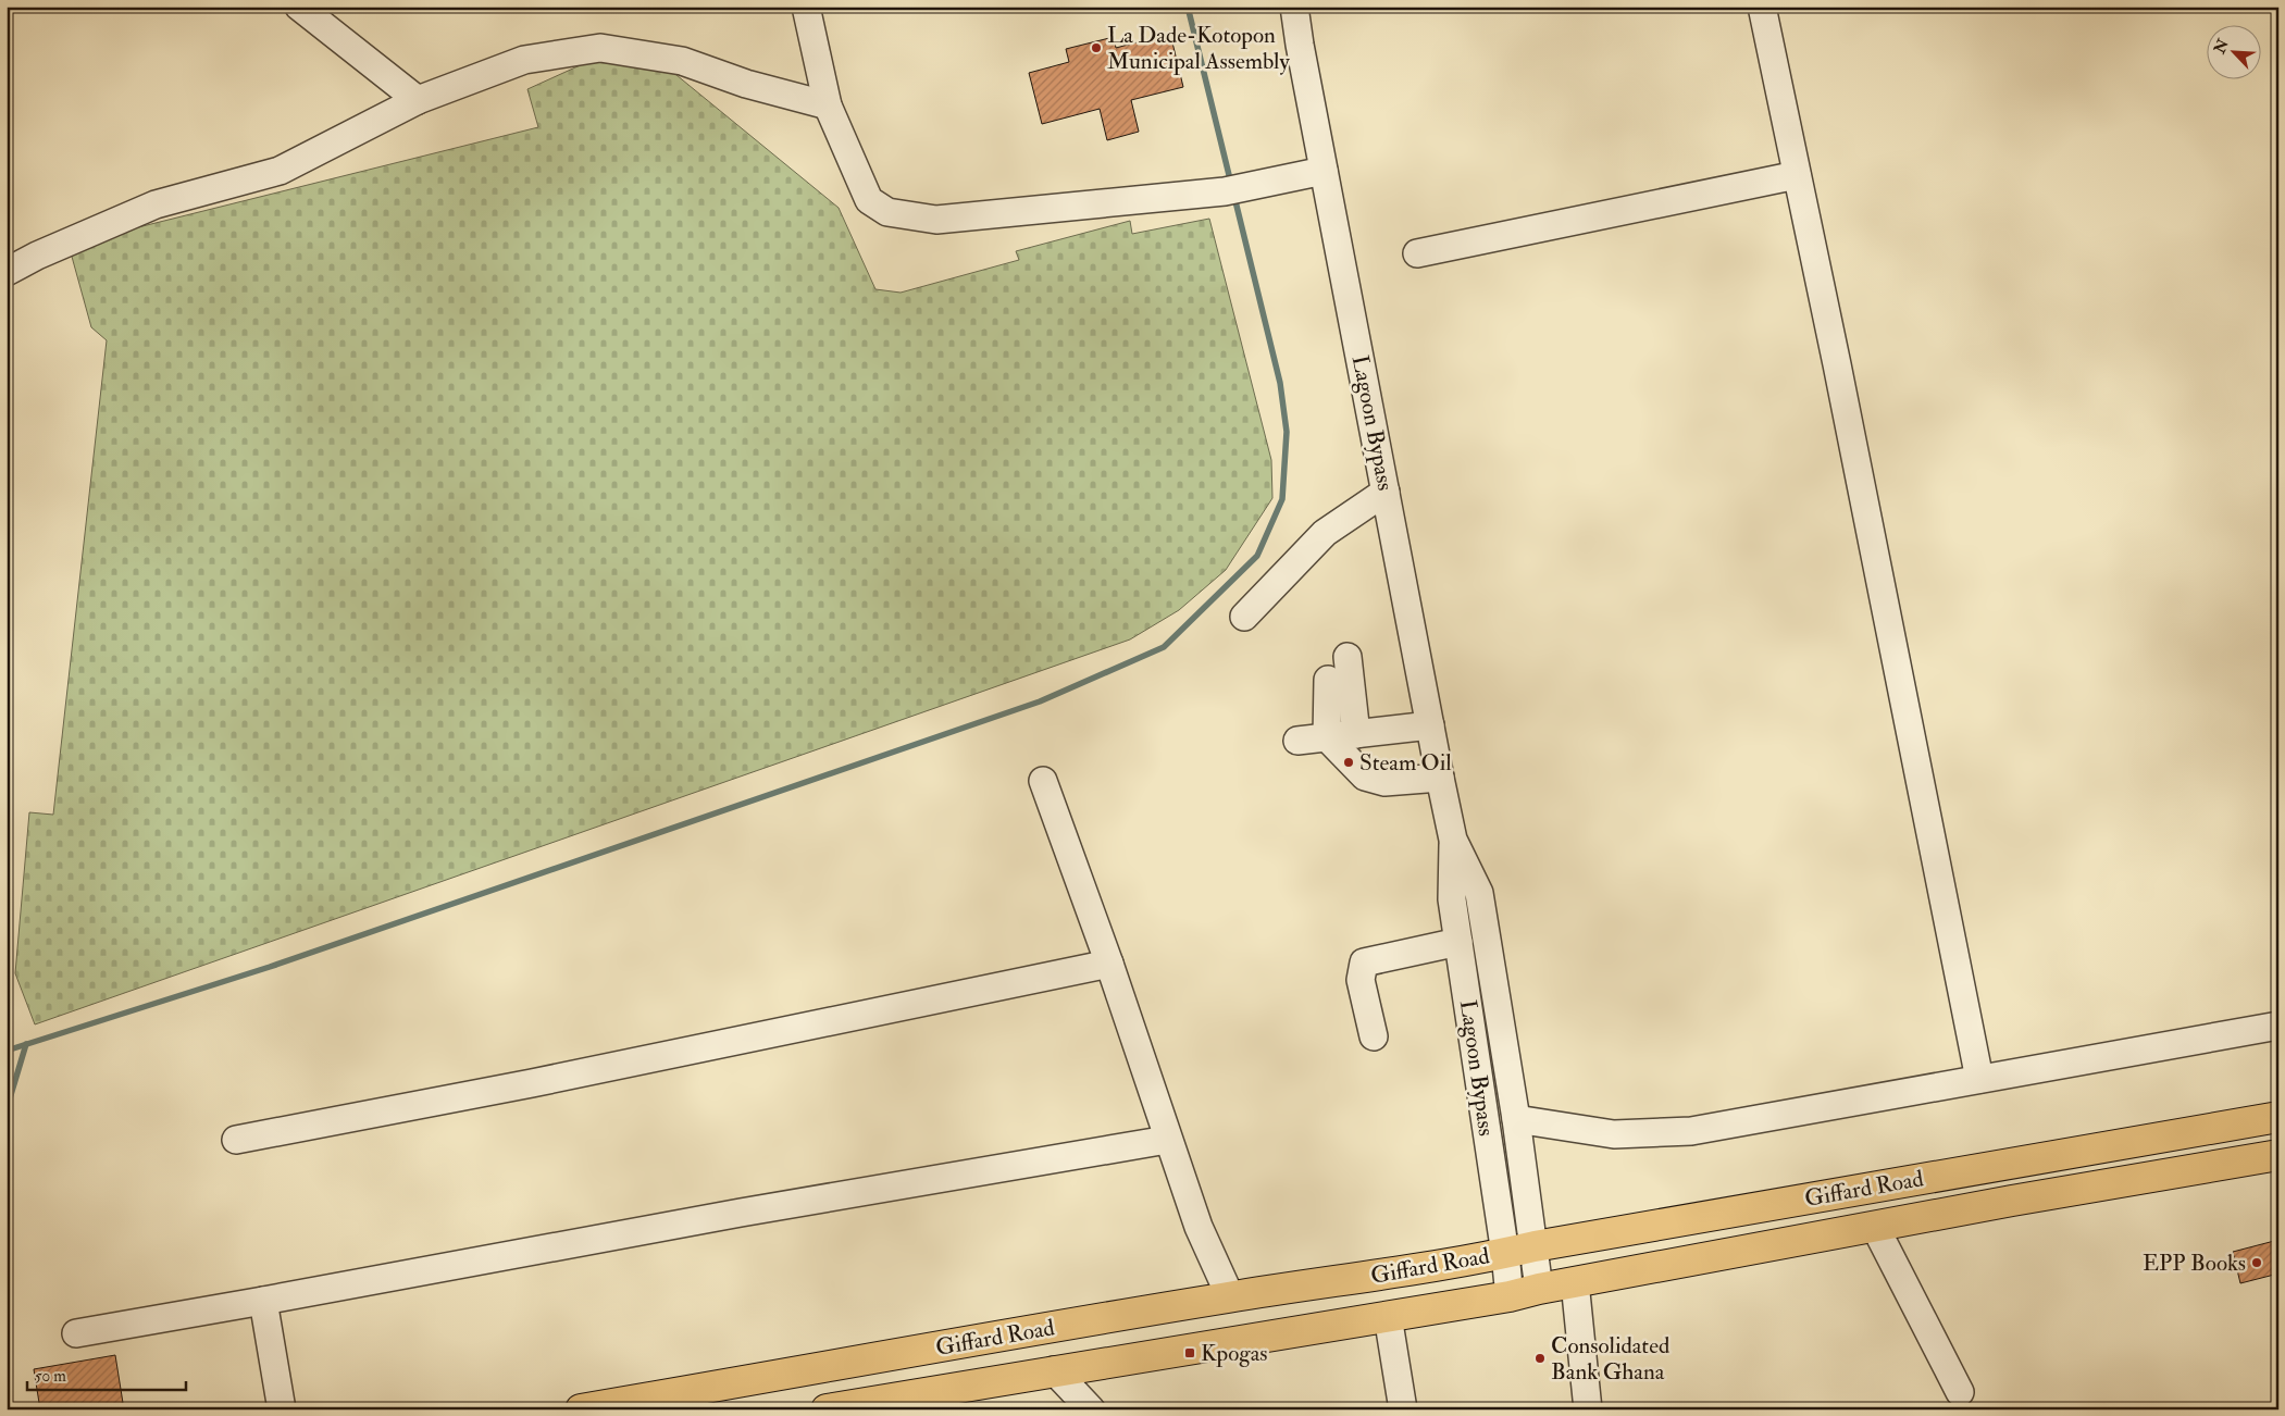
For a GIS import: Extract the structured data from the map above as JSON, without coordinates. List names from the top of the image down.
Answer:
{
  "streets": {
    "main road": ["Giffard Road"],
    "street": ["Lagoon Bypass"]
  },
  "crossings": [
    ["Lagoon Bypass", "Giffard Road"]
  ],
  "places": {
    "other": [
      "La Dade-Kotopon Municipal Assembly",
      "Steam Oil",
      "EPP Books",
      "Consolidated Bank Ghana"
    ],
    "transit": ["Kpogas"]
  },
  "scale_bar": "50 m",
  "north": "top left"
}
